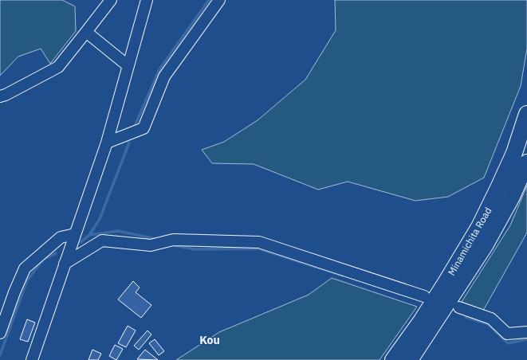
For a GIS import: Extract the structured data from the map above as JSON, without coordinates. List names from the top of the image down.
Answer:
{
  "streets": {
    "highway": ["Minamichita Road"]
  },
  "districts": ["Kou"]
}
